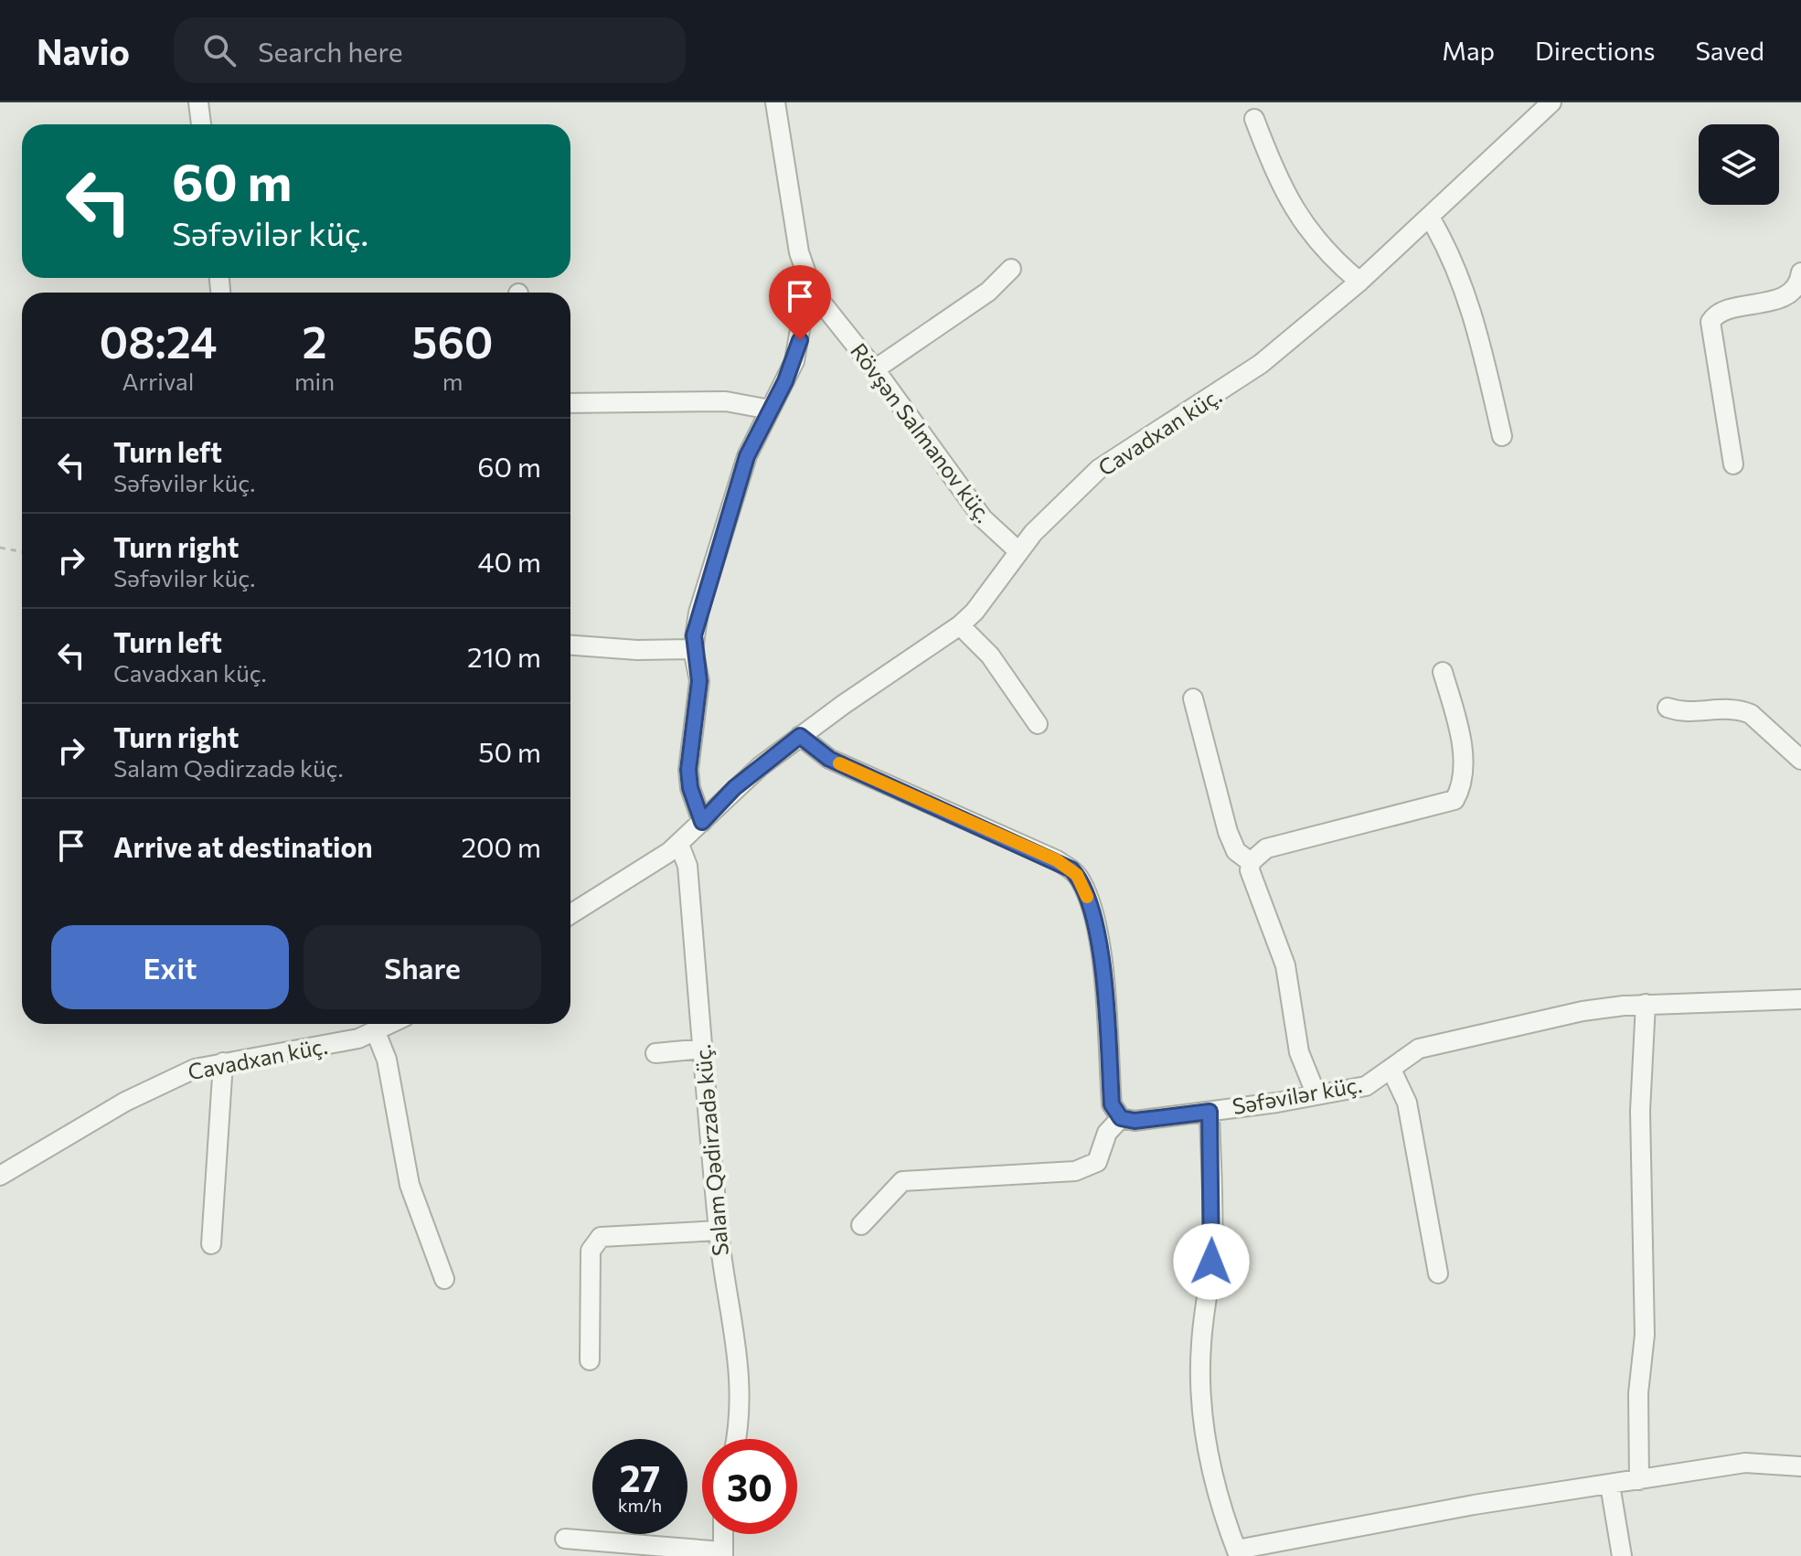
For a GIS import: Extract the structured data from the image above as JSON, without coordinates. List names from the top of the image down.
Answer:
{
  "streets": {
    "street": [
      "Cavadxan küç.",
      "Rövşən Salmanov küç.",
      "Səfəvilər küç.",
      "Salam Qədirzadə küç."
    ]
  },
  "crossings": [
    ["Cavadxan küç.", "Rövşən Salmanov küç."],
    ["Cavadxan küç.", "Salam Qədirzadə küç."]
  ],
  "page": {
    "header": "Navio",
    "search": "Search here",
    "nav": ["Map", "Directions", "Saved"],
    "turn": ["60 m", "Səfəvilər küç."],
    "eta": [
      "08:24",
      "Arrival",
      "2",
      "min",
      "560",
      "m"
    ],
    "list": [
      {
        "name": "Turn left",
        "note": "Səfəvilər küç.",
        "value": "60 m"
      },
      {
        "name": "Turn right",
        "note": "Səfəvilər küç.",
        "value": "40 m"
      },
      {
        "name": "Turn left",
        "note": "Cavadxan küç.",
        "value": "210 m"
      },
      {
        "name": "Turn right",
        "note": "Salam Qədirzadə küç.",
        "value": "50 m"
      },
      {
        "name": "Arrive at destination",
        "value": "200 m"
      }
    ],
    "buttons": ["Exit", "Share"],
    "speed": "27 km/h",
    "limit": "30"
  }
}
